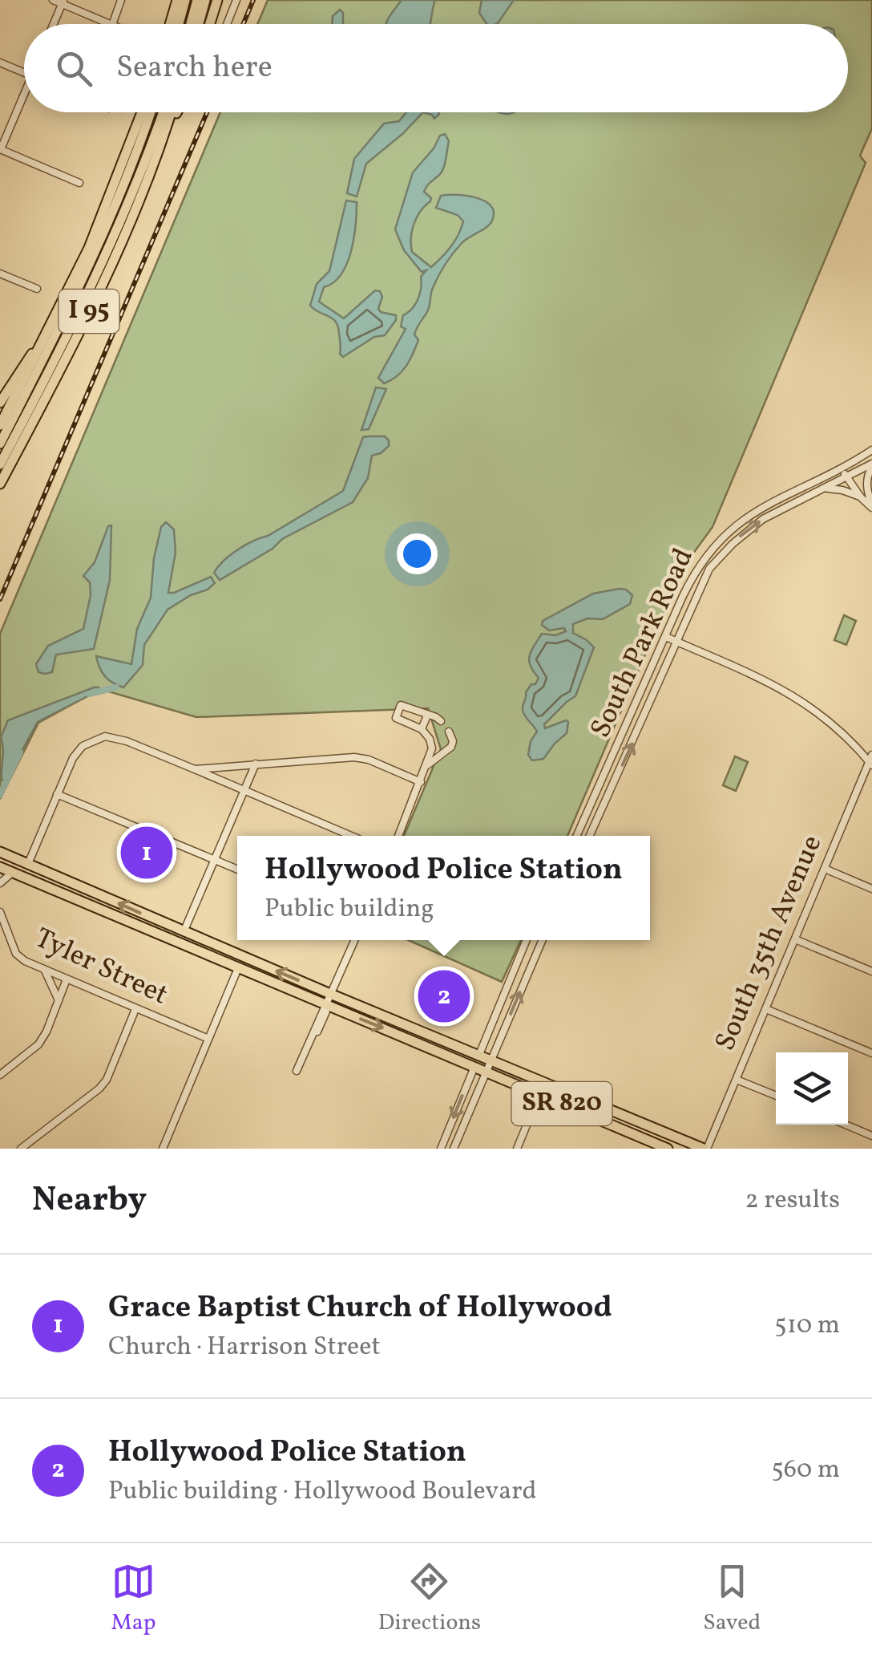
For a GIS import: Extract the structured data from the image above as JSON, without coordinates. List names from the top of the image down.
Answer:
{
  "streets": {
    "highway": ["I 95", "SR 820"],
    "street": ["South Park Road", "South 35th Avenue", "Tyler Street"]
  },
  "crossings": [
    ["South 35th Avenue", "SR 820"]
  ],
  "page": {
    "search": "Search here",
    "pins": ["1", "2"],
    "popup": ["Hollywood Police Station", "Public building"],
    "heading": ["Nearby", "2 results"],
    "list": [
      {
        "mark": "1",
        "name": "Grace Baptist Church of Hollywood",
        "note": "Church · Harrison Street",
        "value": "510 m"
      },
      {
        "mark": "2",
        "name": "Hollywood Police Station",
        "note": "Public building · Hollywood Boulevard",
        "value": "560 m"
      }
    ],
    "nav": ["Map", "Directions", "Saved"]
  }
}
